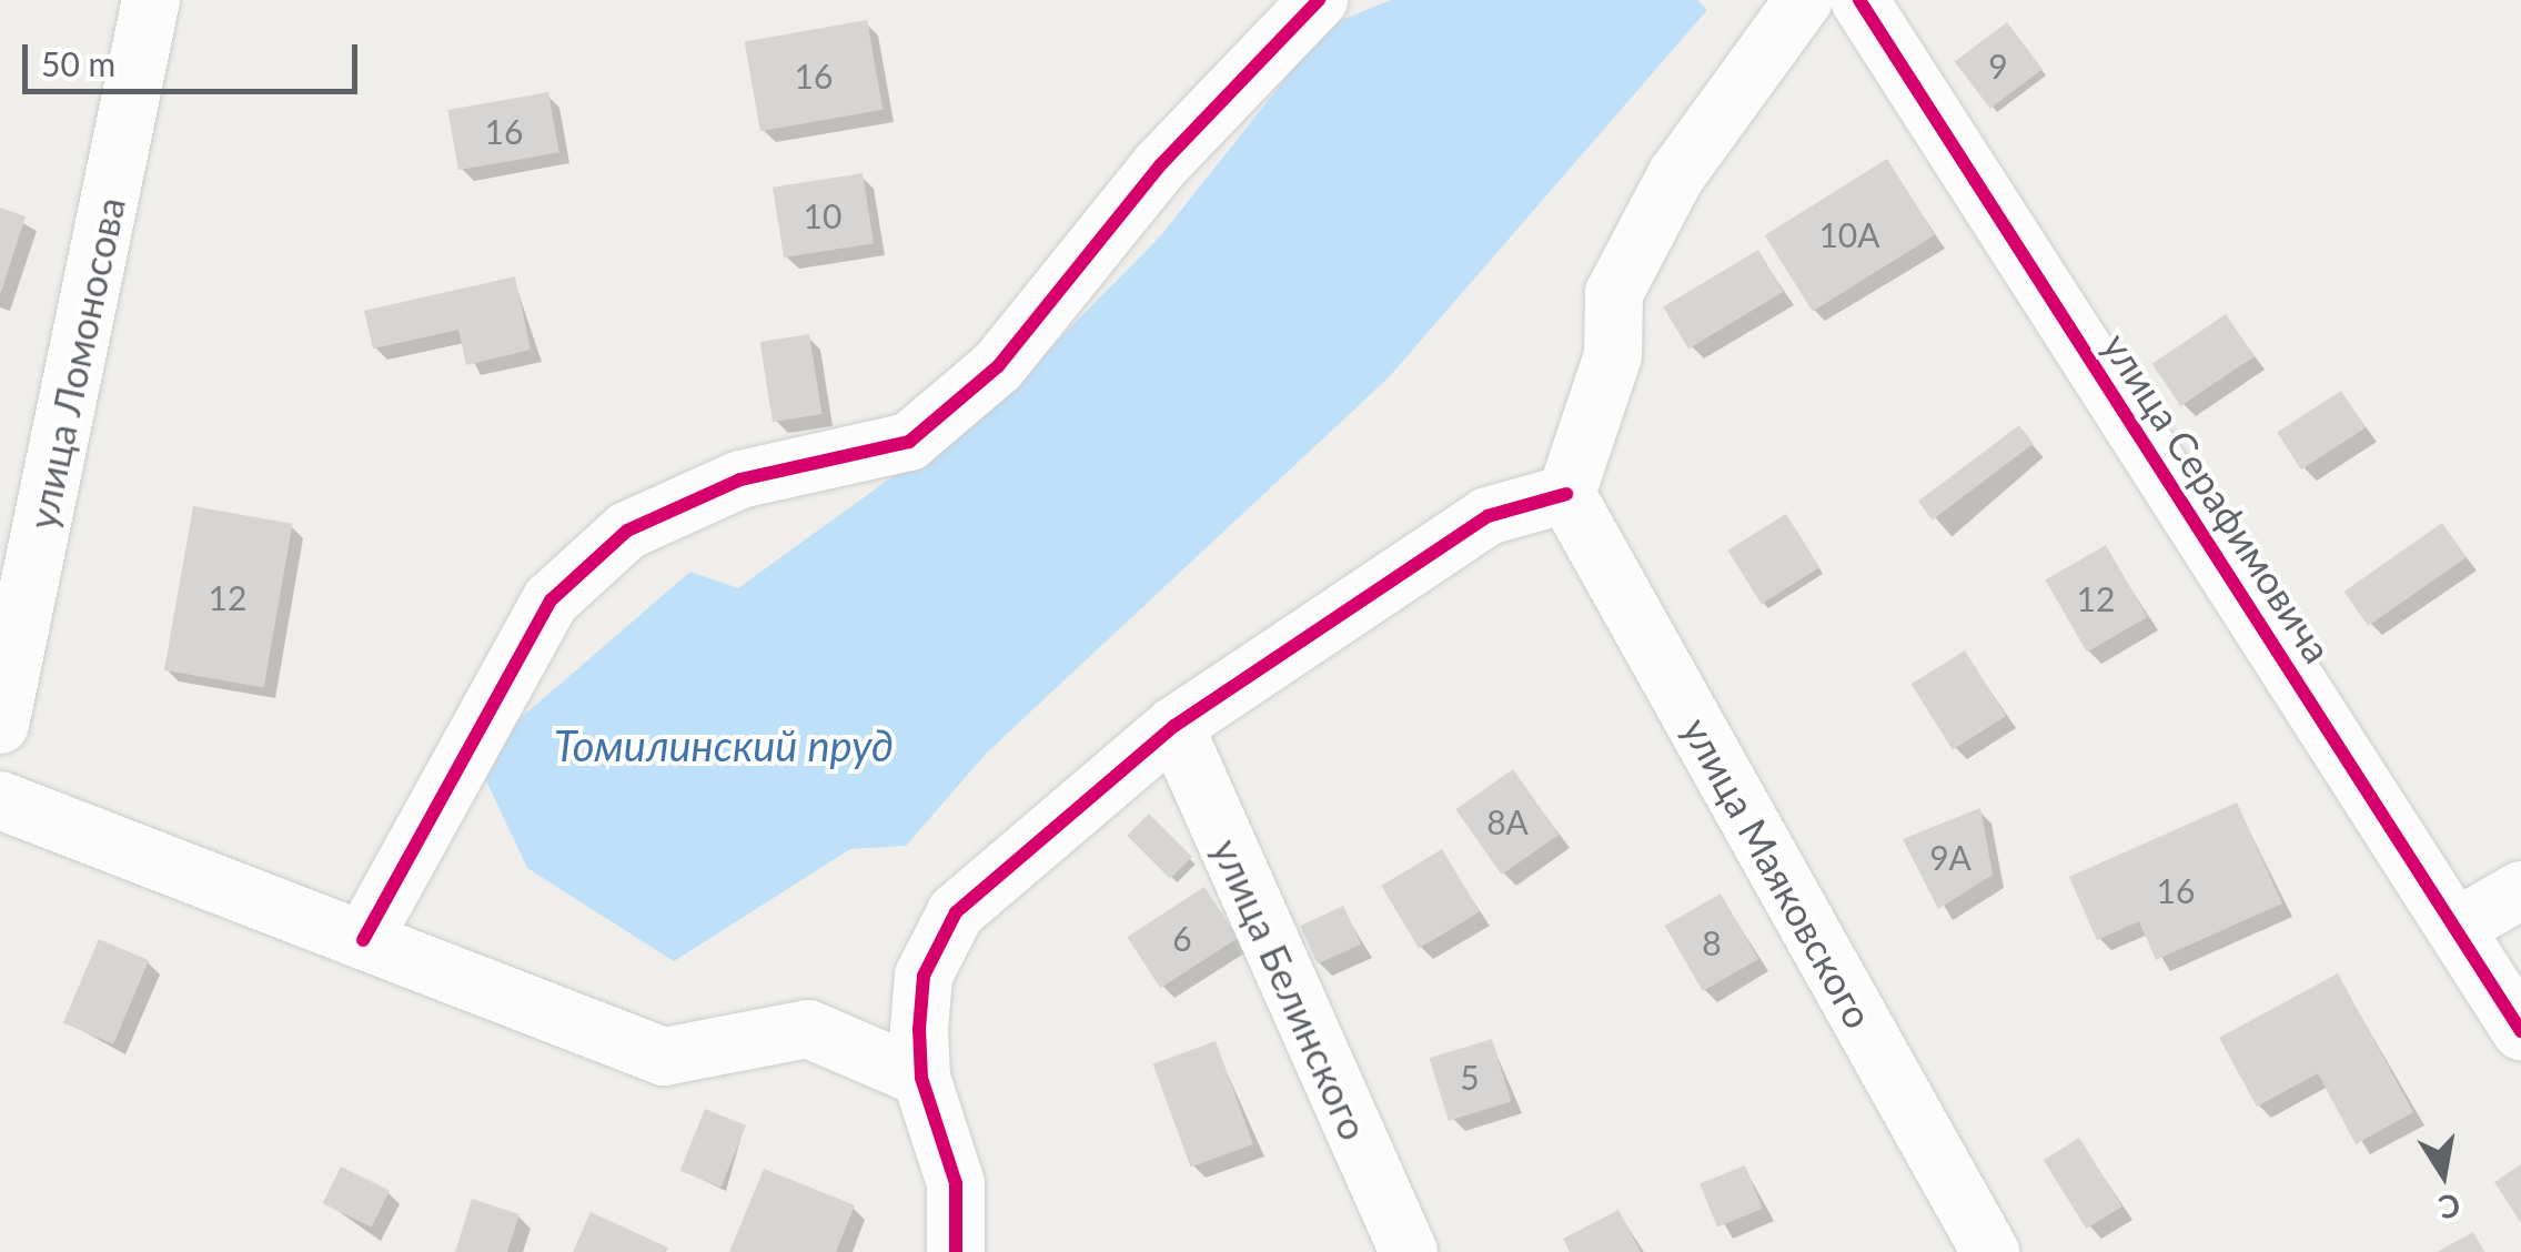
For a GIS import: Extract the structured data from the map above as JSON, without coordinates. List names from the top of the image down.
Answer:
{
  "streets": {
    "street": [
      "улица Ломоносова",
      "улица Серафимовича",
      "улица Маяковского",
      "улица Белинского"
    ]
  },
  "water": ["Томилинский пруд"],
  "house_numbers": [
    "9",
    "16",
    "16",
    "10",
    "10А",
    "12",
    "12",
    "8А",
    "9А",
    "16",
    "6",
    "8",
    "5"
  ],
  "scale_bar": "50 m",
  "north": "bottom"
}
